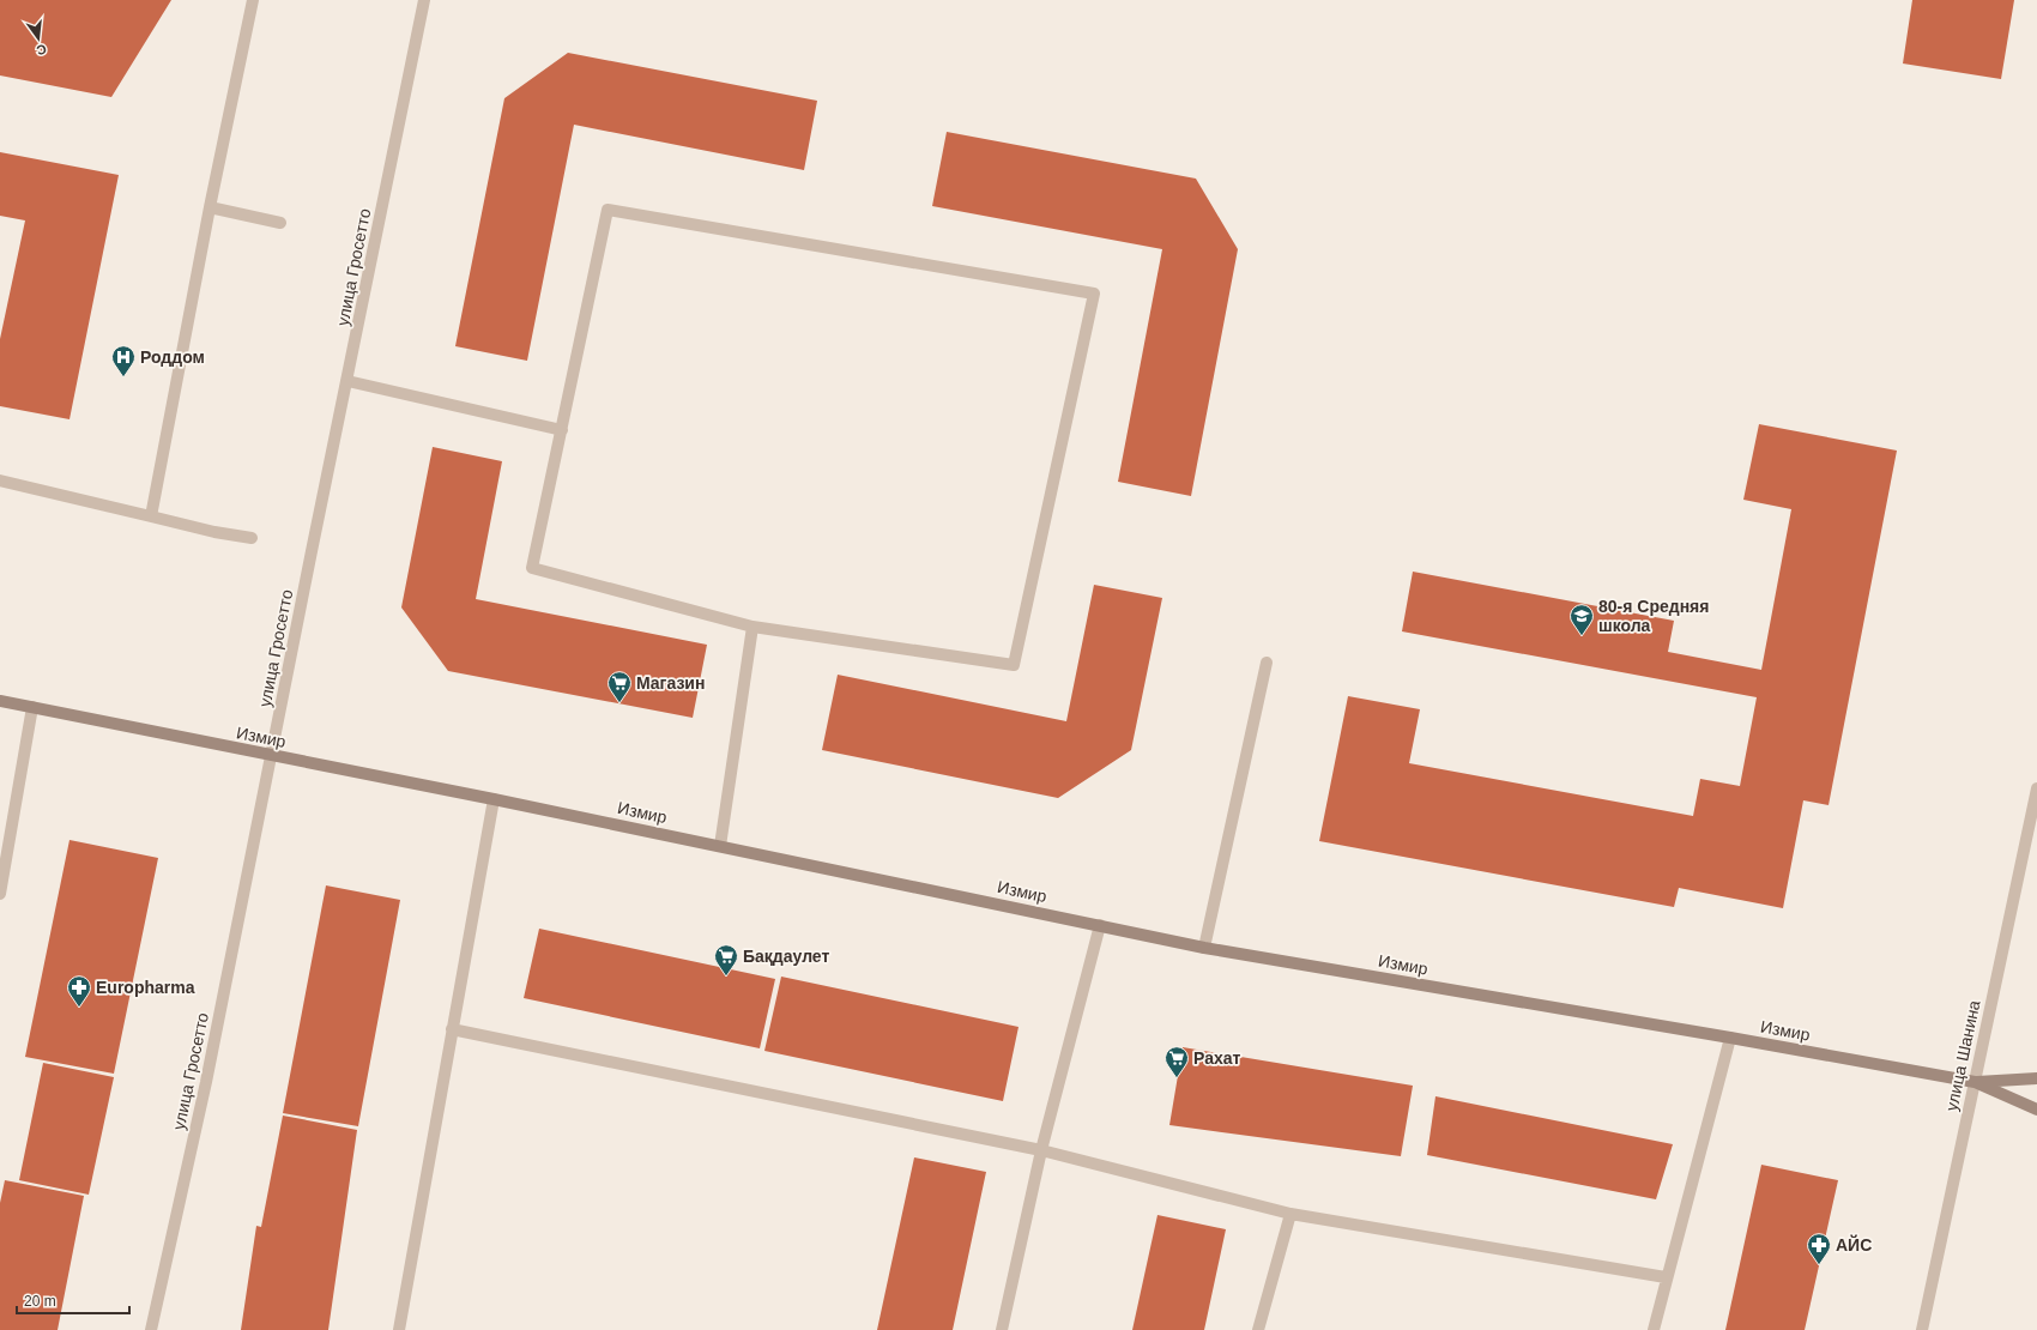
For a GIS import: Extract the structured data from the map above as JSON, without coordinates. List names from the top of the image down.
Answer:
{
  "streets": {
    "street": ["улица Гросетто", "Измир", "улица Шанина"]
  },
  "crossings": [
    ["улица Гросетто", "Измир"],
    ["Измир", "улица Шанина"]
  ],
  "places": {
    "hospital": ["Роддом"],
    "school or university": ["80-я Средняя школа"],
    "supermarket": ["Магазин", "Бақдаулет", "Рахат"],
    "pharmacy": ["Europharma", "АЙС"]
  },
  "scale_bar": "20 m",
  "north": "bottom"
}
